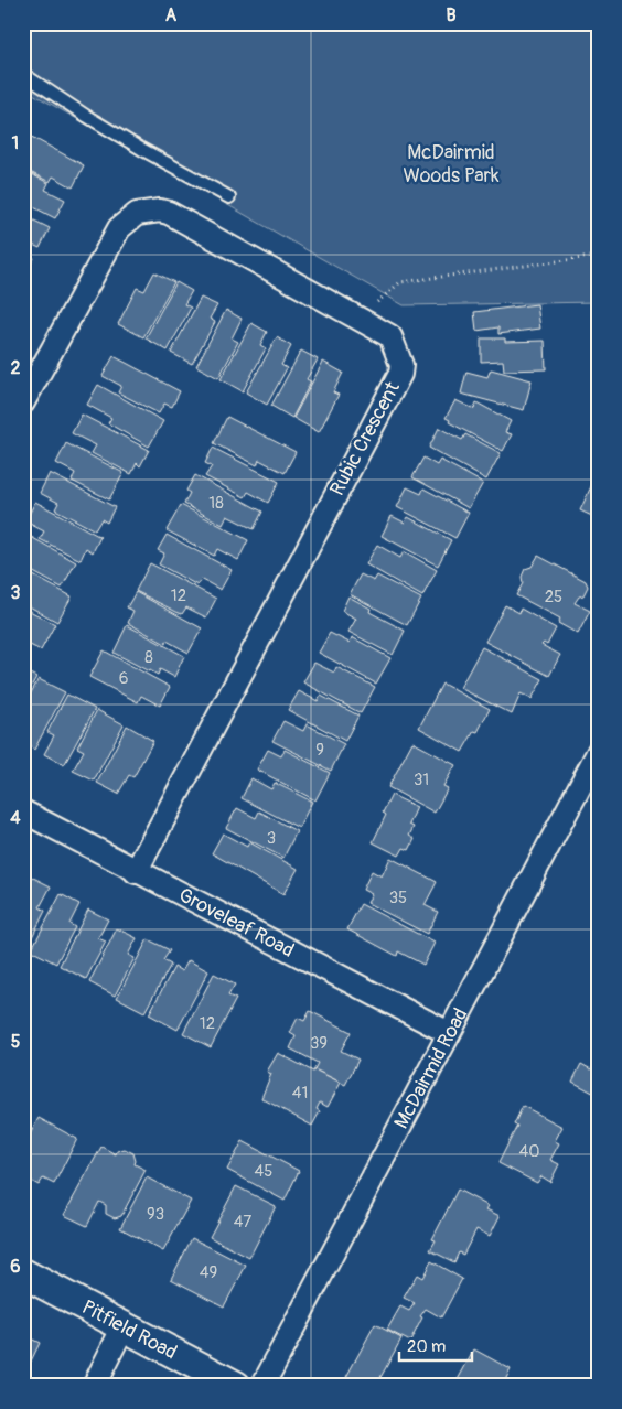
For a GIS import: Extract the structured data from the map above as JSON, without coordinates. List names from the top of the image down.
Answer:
{
  "streets": {
    "street": [
      "Rubic Crescent",
      "Groveleaf Road",
      "McDairmid Road",
      "Pitfield Road"
    ]
  },
  "crossings": [
    ["Rubic Crescent", "Groveleaf Road"],
    ["Groveleaf Road", "McDairmid Road"]
  ],
  "parks": ["McDairmid Woods Park"],
  "house_numbers": [
    "18",
    "12",
    "25",
    "8",
    "6",
    "9",
    "31",
    "3",
    "35",
    "12",
    "39",
    "41",
    "40",
    "45",
    "93",
    "47",
    "49"
  ],
  "scale_bar": "20 m",
  "grid": {
    "columns": ["A", "B"],
    "rows": [
      "1",
      "2",
      "3",
      "4",
      "5",
      "6"
    ]
  }
}
